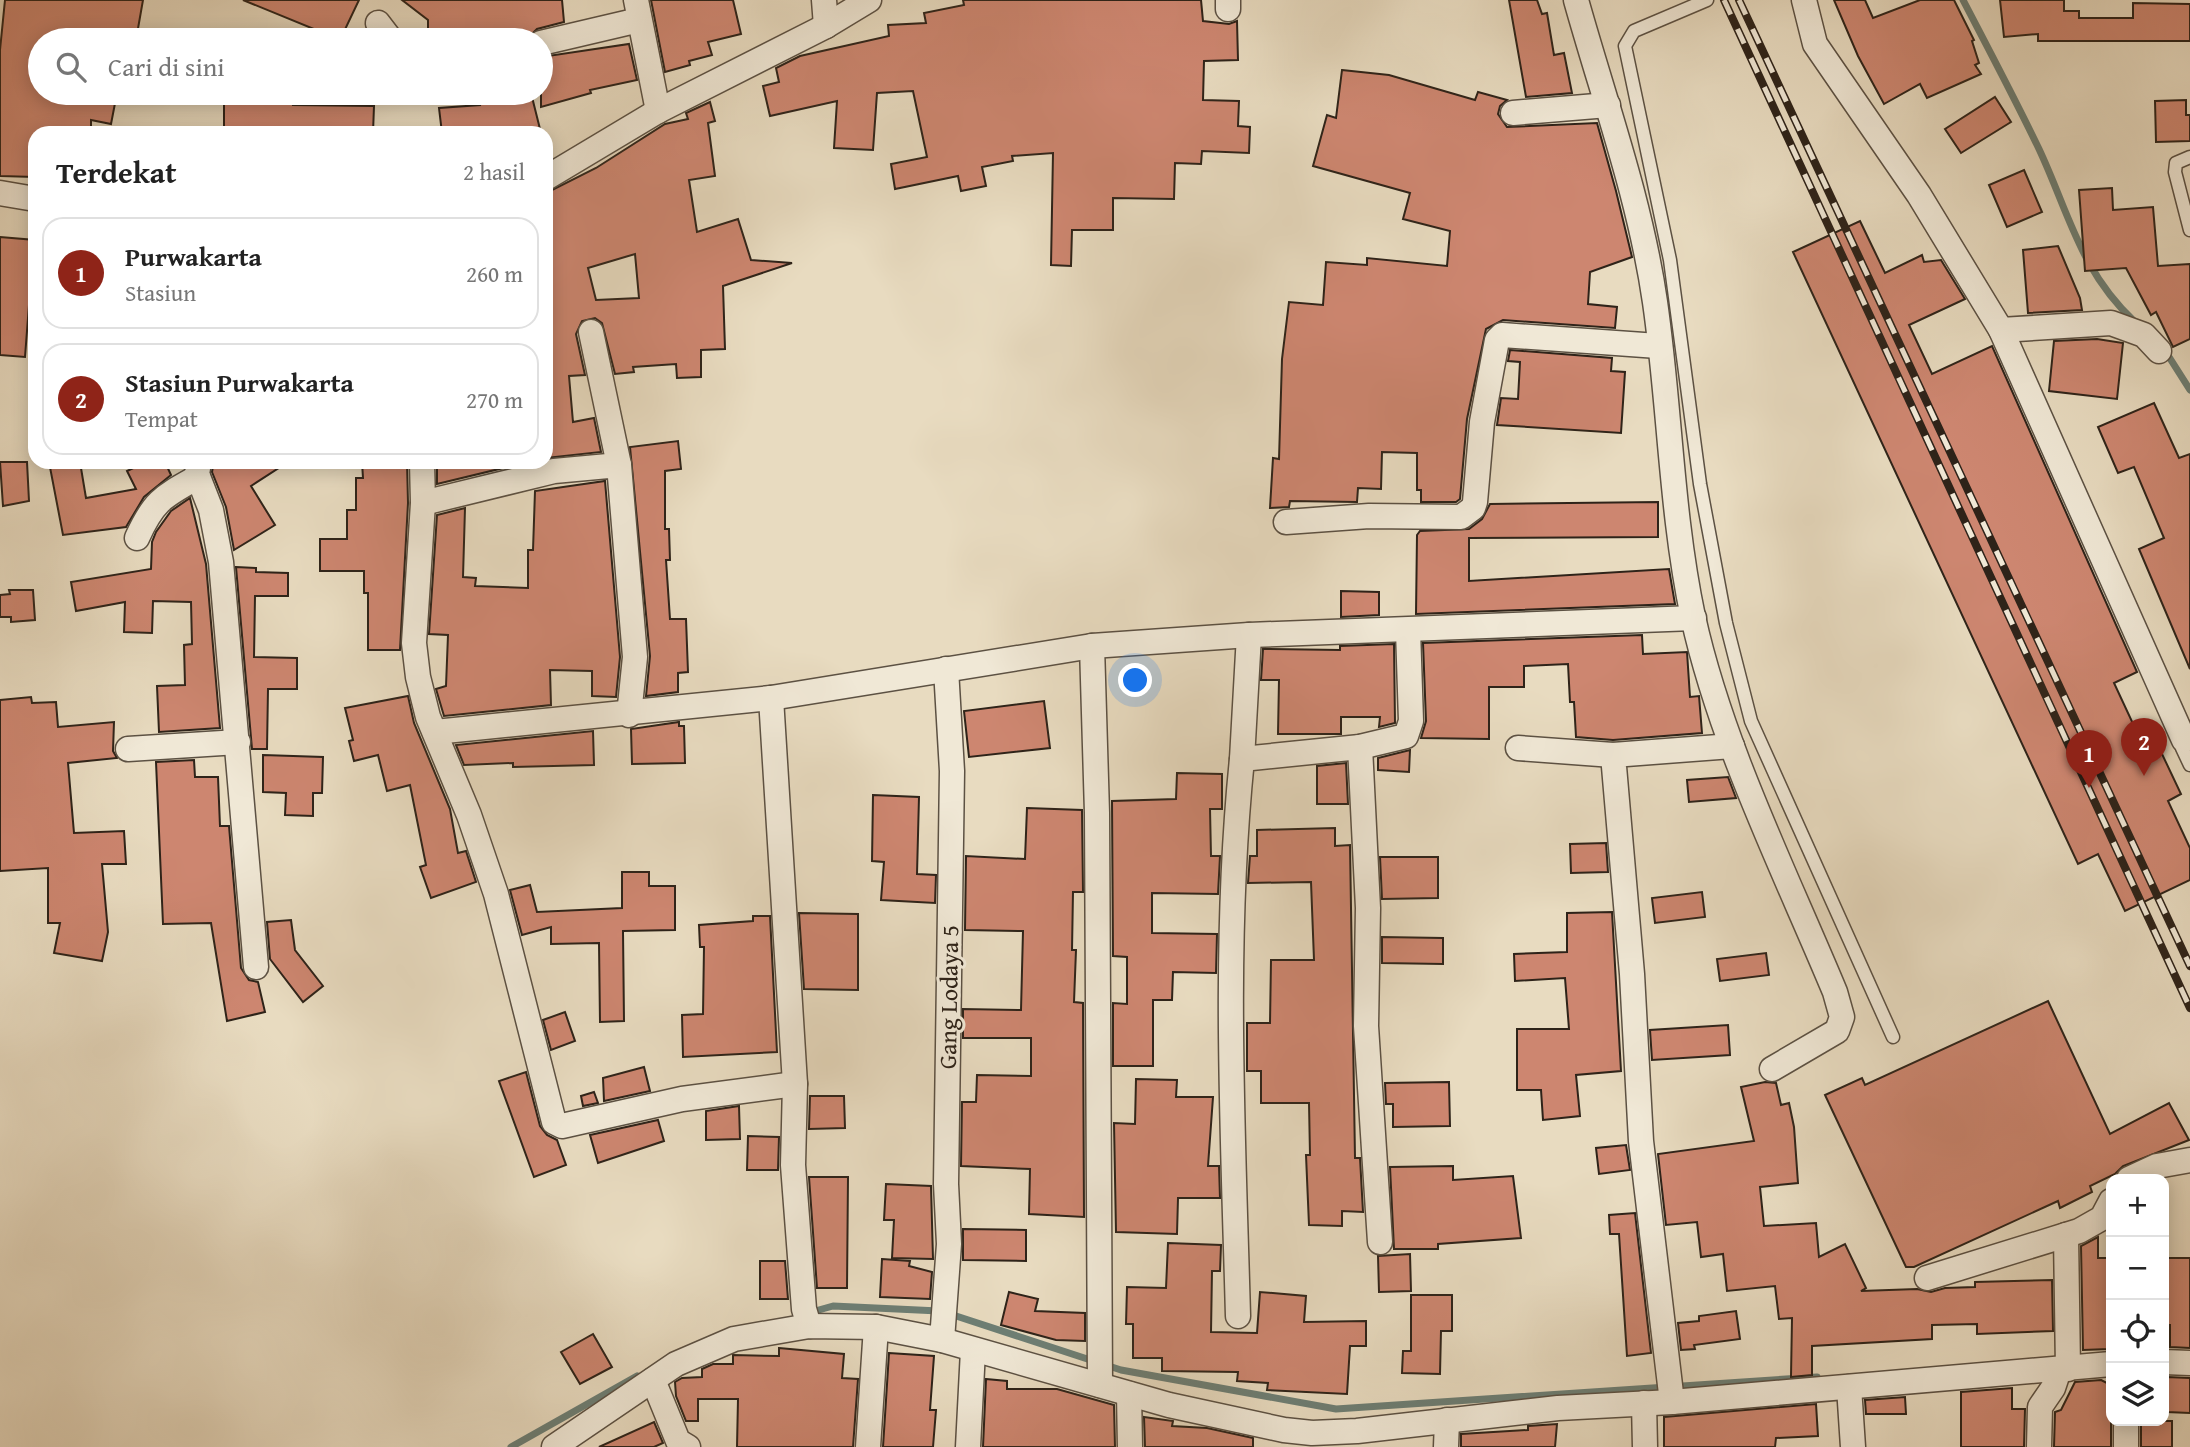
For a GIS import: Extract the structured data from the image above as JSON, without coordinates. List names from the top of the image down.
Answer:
{
  "streets": {
    "street": ["Gang Lodaya 5"]
  },
  "page": {
    "search": "Cari di sini",
    "heading": ["Terdekat", "2 hasil"],
    "list": [
      {
        "mark": "1",
        "name": "Purwakarta",
        "note": "Stasiun",
        "value": "260 m"
      },
      {
        "mark": "2",
        "name": "Stasiun Purwakarta",
        "note": "Tempat",
        "value": "270 m"
      }
    ],
    "pins": ["2", "1"],
    "map_buttons": ["+", "−"]
  }
}
